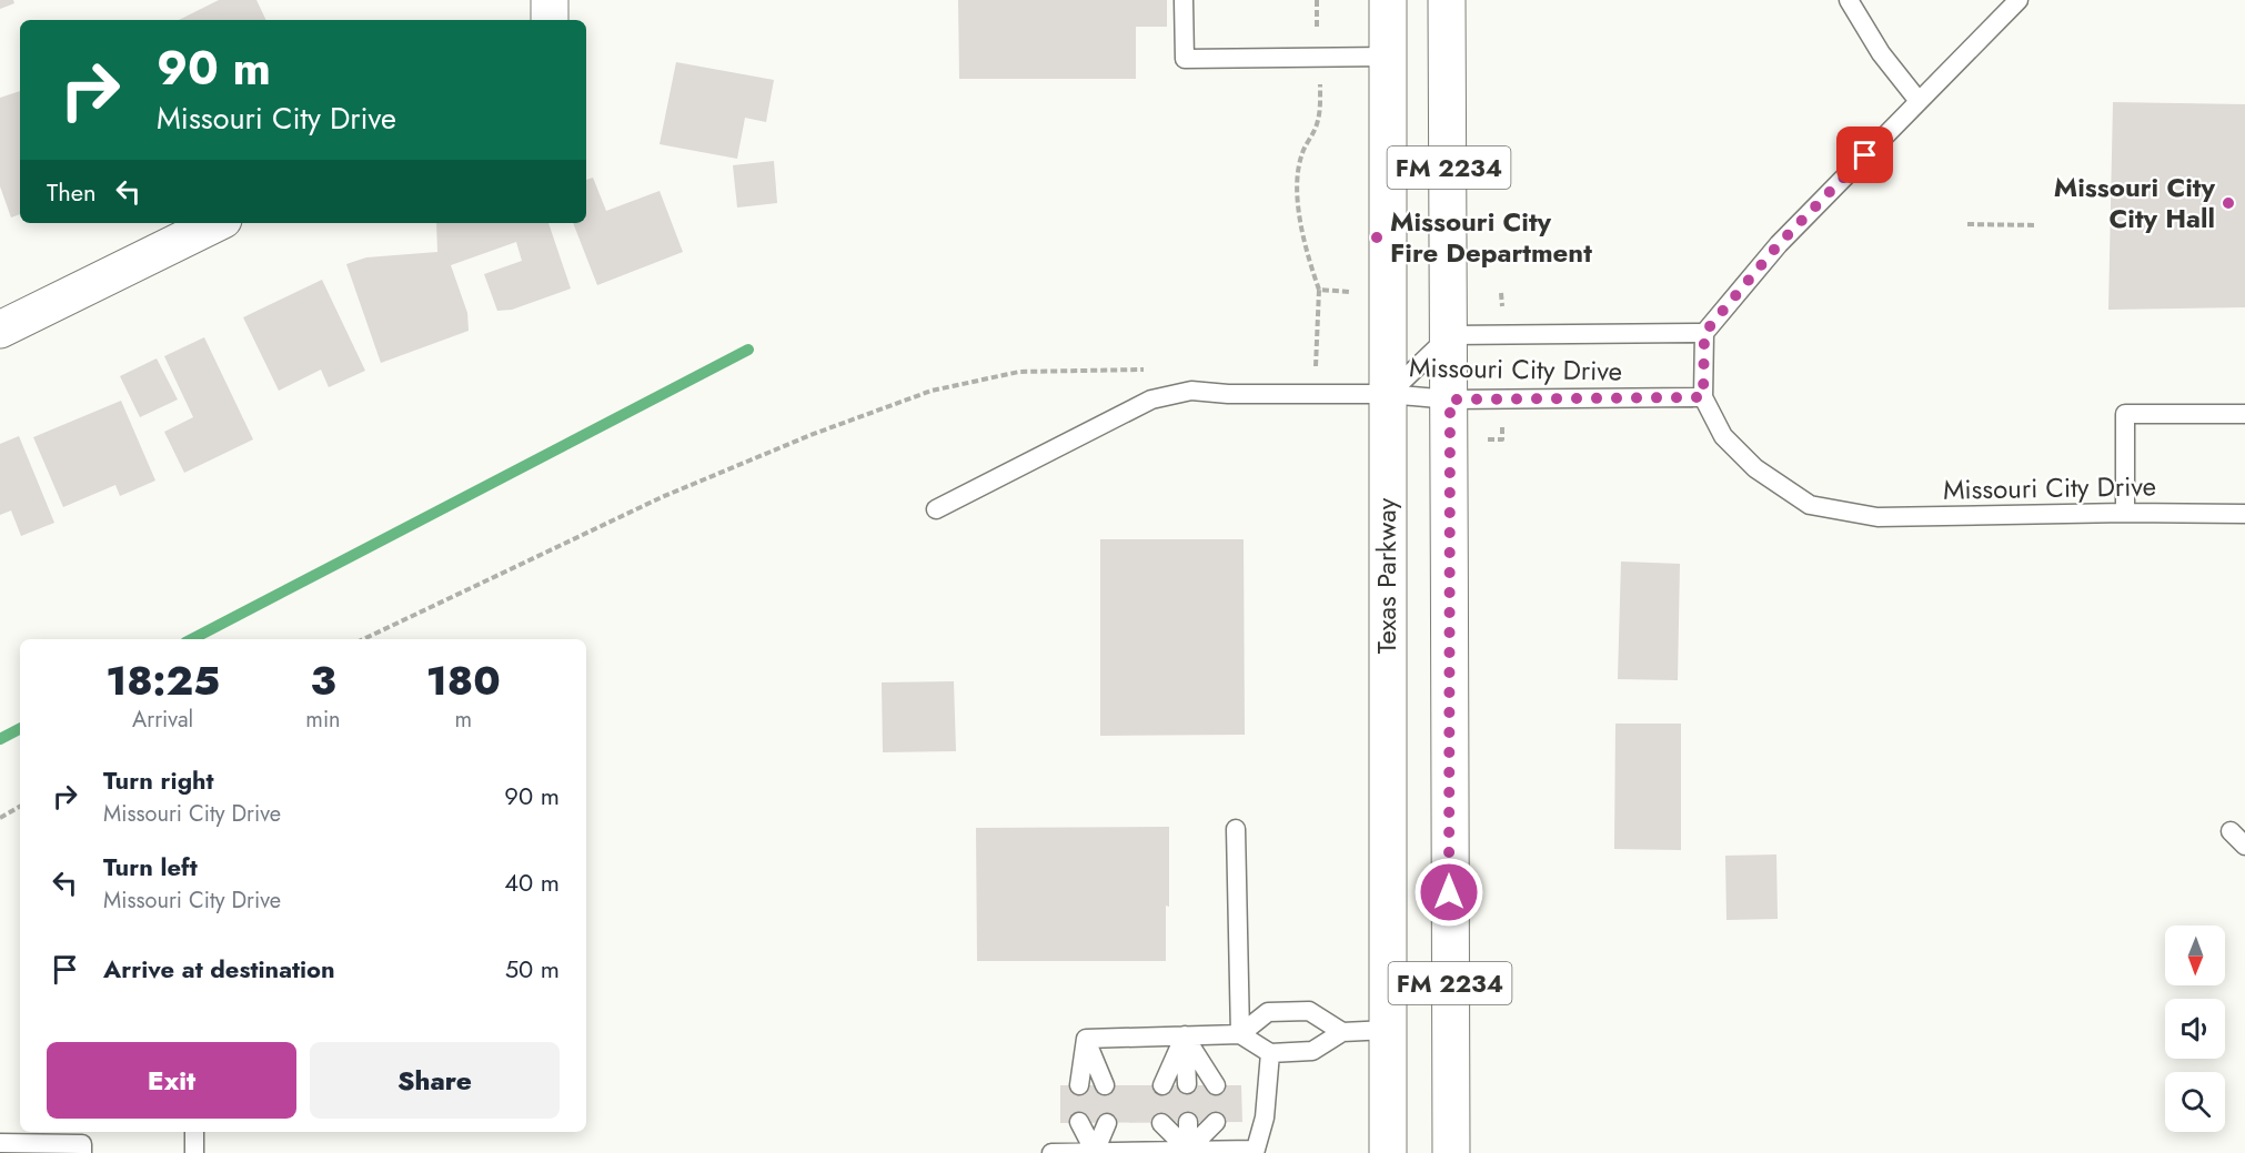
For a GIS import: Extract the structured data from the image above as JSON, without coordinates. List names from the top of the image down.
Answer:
{
  "streets": {
    "main road": ["FM 2234", "Texas Parkway"],
    "lane": ["Missouri City Drive"]
  },
  "crossings": [
    ["FM 2234", "Missouri City Drive"],
    ["Missouri City Drive", "Texas Parkway"]
  ],
  "places": ["Missouri City City Hall", "Missouri City Fire Department"],
  "north": "bottom",
  "page": {
    "turn": ["90 m", "Missouri City Drive"],
    "then": "Then",
    "eta": [
      "18:25",
      "Arrival",
      "3",
      "min",
      "180",
      "m"
    ],
    "list": [
      {
        "name": "Turn right",
        "note": "Missouri City Drive",
        "value": "90 m"
      },
      {
        "name": "Turn left",
        "note": "Missouri City Drive",
        "value": "40 m"
      },
      {
        "name": "Arrive at destination",
        "value": "50 m"
      }
    ],
    "buttons": ["Exit", "Share"]
  }
}
